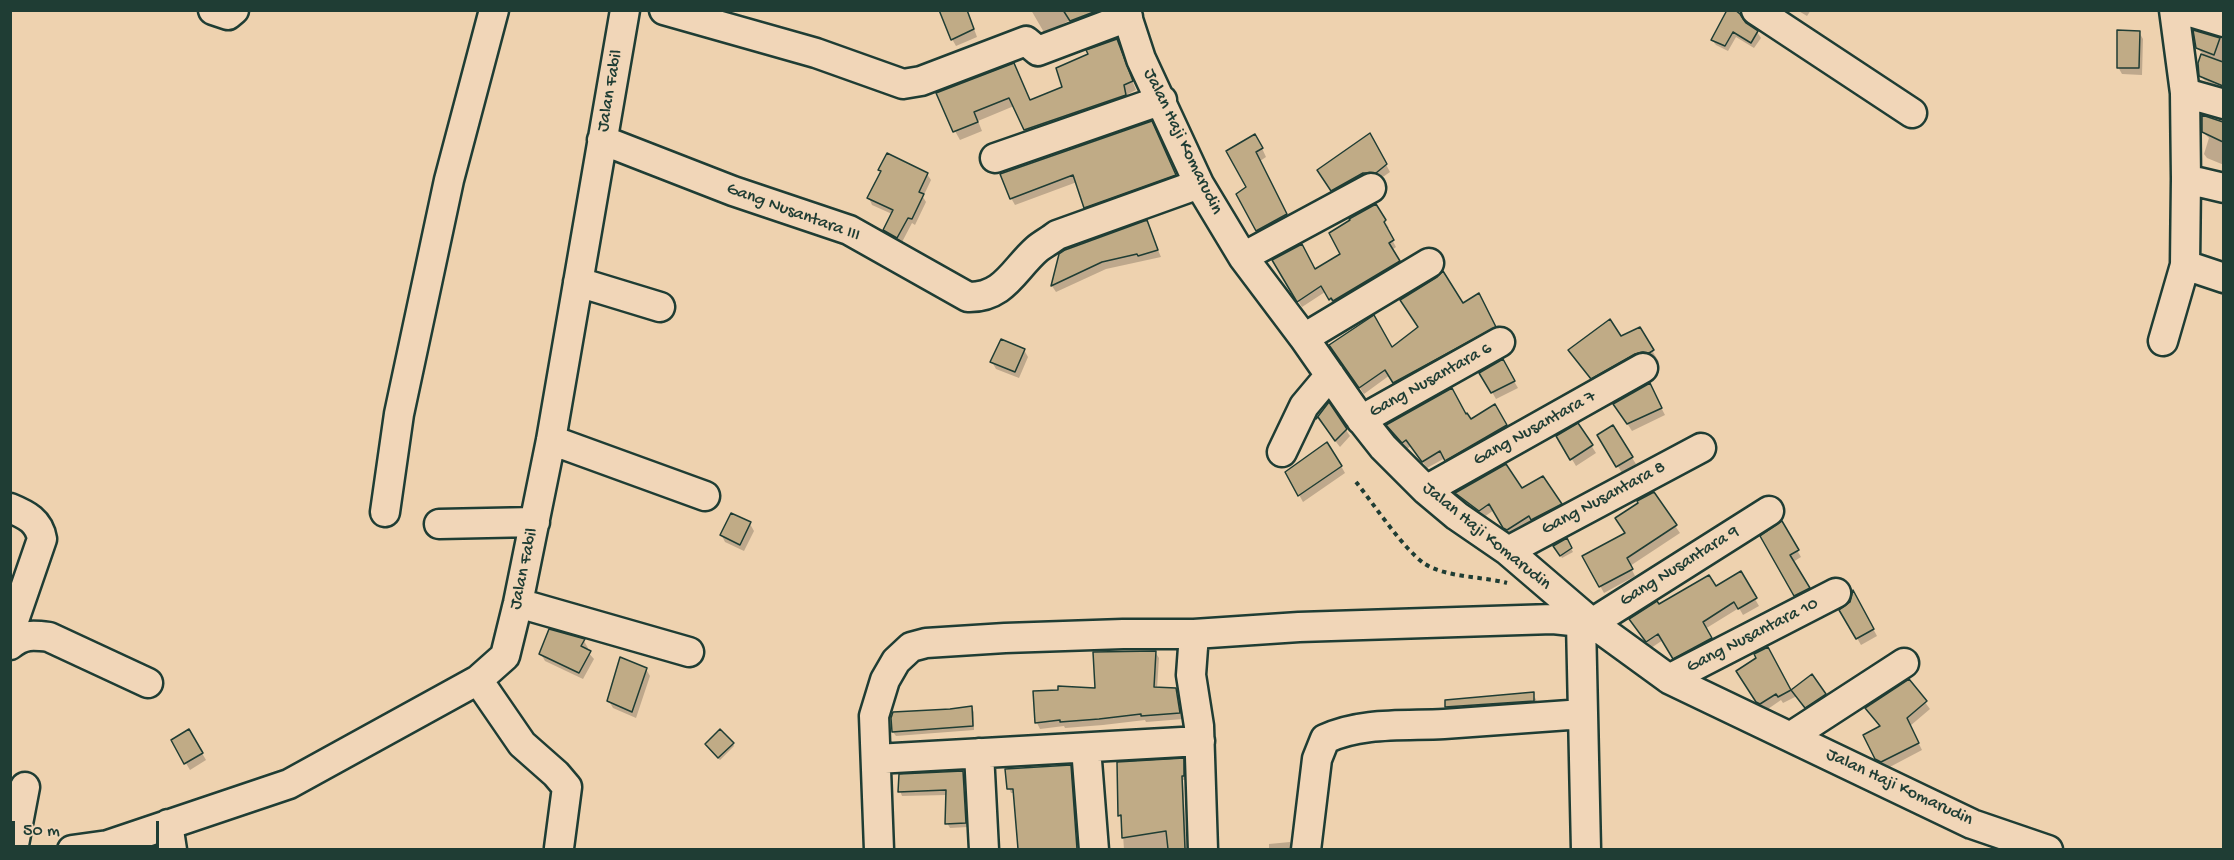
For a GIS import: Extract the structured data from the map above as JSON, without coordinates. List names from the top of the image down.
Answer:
{
  "streets": {
    "street": [
      "Jalan Fabil",
      "Jalan Haji Komarudin",
      "Gang Nusantara III",
      "Gang Nusantara 6",
      "Gang Nusantara 7",
      "Gang Nusantara 8",
      "Gang Nusantara 9",
      "Gang Nusantara 10"
    ]
  },
  "crossings": [
    ["Jalan Fabil", "Gang Nusantara III"],
    ["Jalan Haji Komarudin", "Gang Nusantara III"],
    ["Jalan Haji Komarudin", "Gang Nusantara 6"],
    ["Jalan Haji Komarudin", "Gang Nusantara 7"],
    ["Jalan Haji Komarudin", "Gang Nusantara 8"],
    ["Jalan Haji Komarudin", "Gang Nusantara 9"],
    ["Jalan Haji Komarudin", "Gang Nusantara 10"]
  ],
  "scale_bar": "50 m"
}
